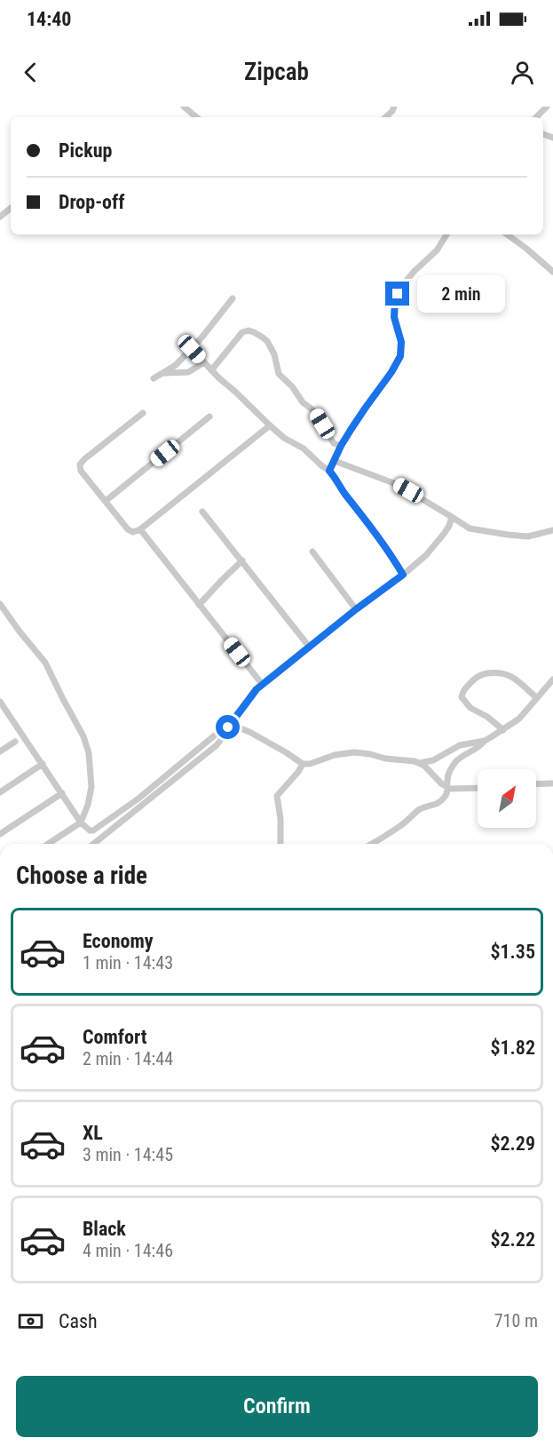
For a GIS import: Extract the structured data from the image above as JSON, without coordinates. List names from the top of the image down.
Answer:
{
  "north": "top right",
  "page": {
    "status": "14:40",
    "header": "Zipcab",
    "banner": ["Pickup", "Drop-off"],
    "bubble": "2 min",
    "heading": "Choose a ride",
    "list": [
      {
        "name": "Economy",
        "note": "1 min · 14:43",
        "value": "$1.35"
      },
      {
        "name": "Comfort",
        "note": "2 min · 14:44",
        "value": "$1.82"
      },
      {
        "name": "XL",
        "note": "3 min · 14:45",
        "value": "$2.29"
      },
      {
        "name": "Black",
        "note": "4 min · 14:46",
        "value": "$2.22"
      }
    ],
    "pay": ["Cash", "710 m"],
    "buttons": "Confirm"
  }
}
